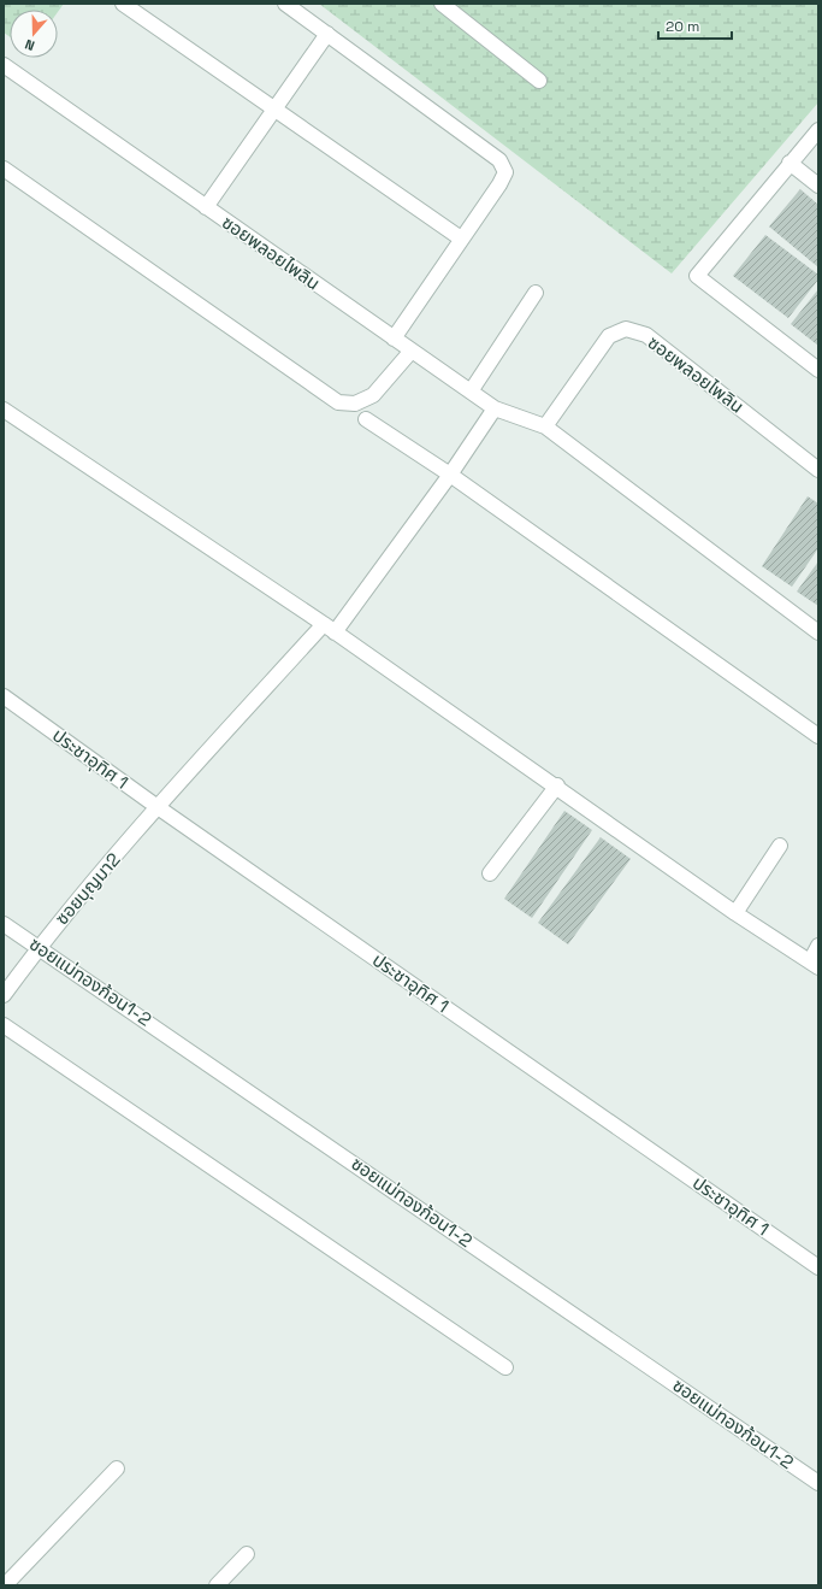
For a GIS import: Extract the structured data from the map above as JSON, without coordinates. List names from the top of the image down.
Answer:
{
  "streets": {
    "street": [
      "ซอยพลอยไพลิน",
      "ประชาอุทิศ 1",
      "ซอยบุญมา2",
      "ซอยแม่ทองก้อน1-2"
    ]
  },
  "crossings": [
    ["ซอยพลอยไพลิน", "ซอยบุญมา2"],
    ["ประชาอุทิศ 1", "ซอยบุญมา2"],
    ["ซอยบุญมา2", "ซอยแม่ทองก้อน1-2"]
  ],
  "scale_bar": "20 m",
  "north": "bottom"
}
